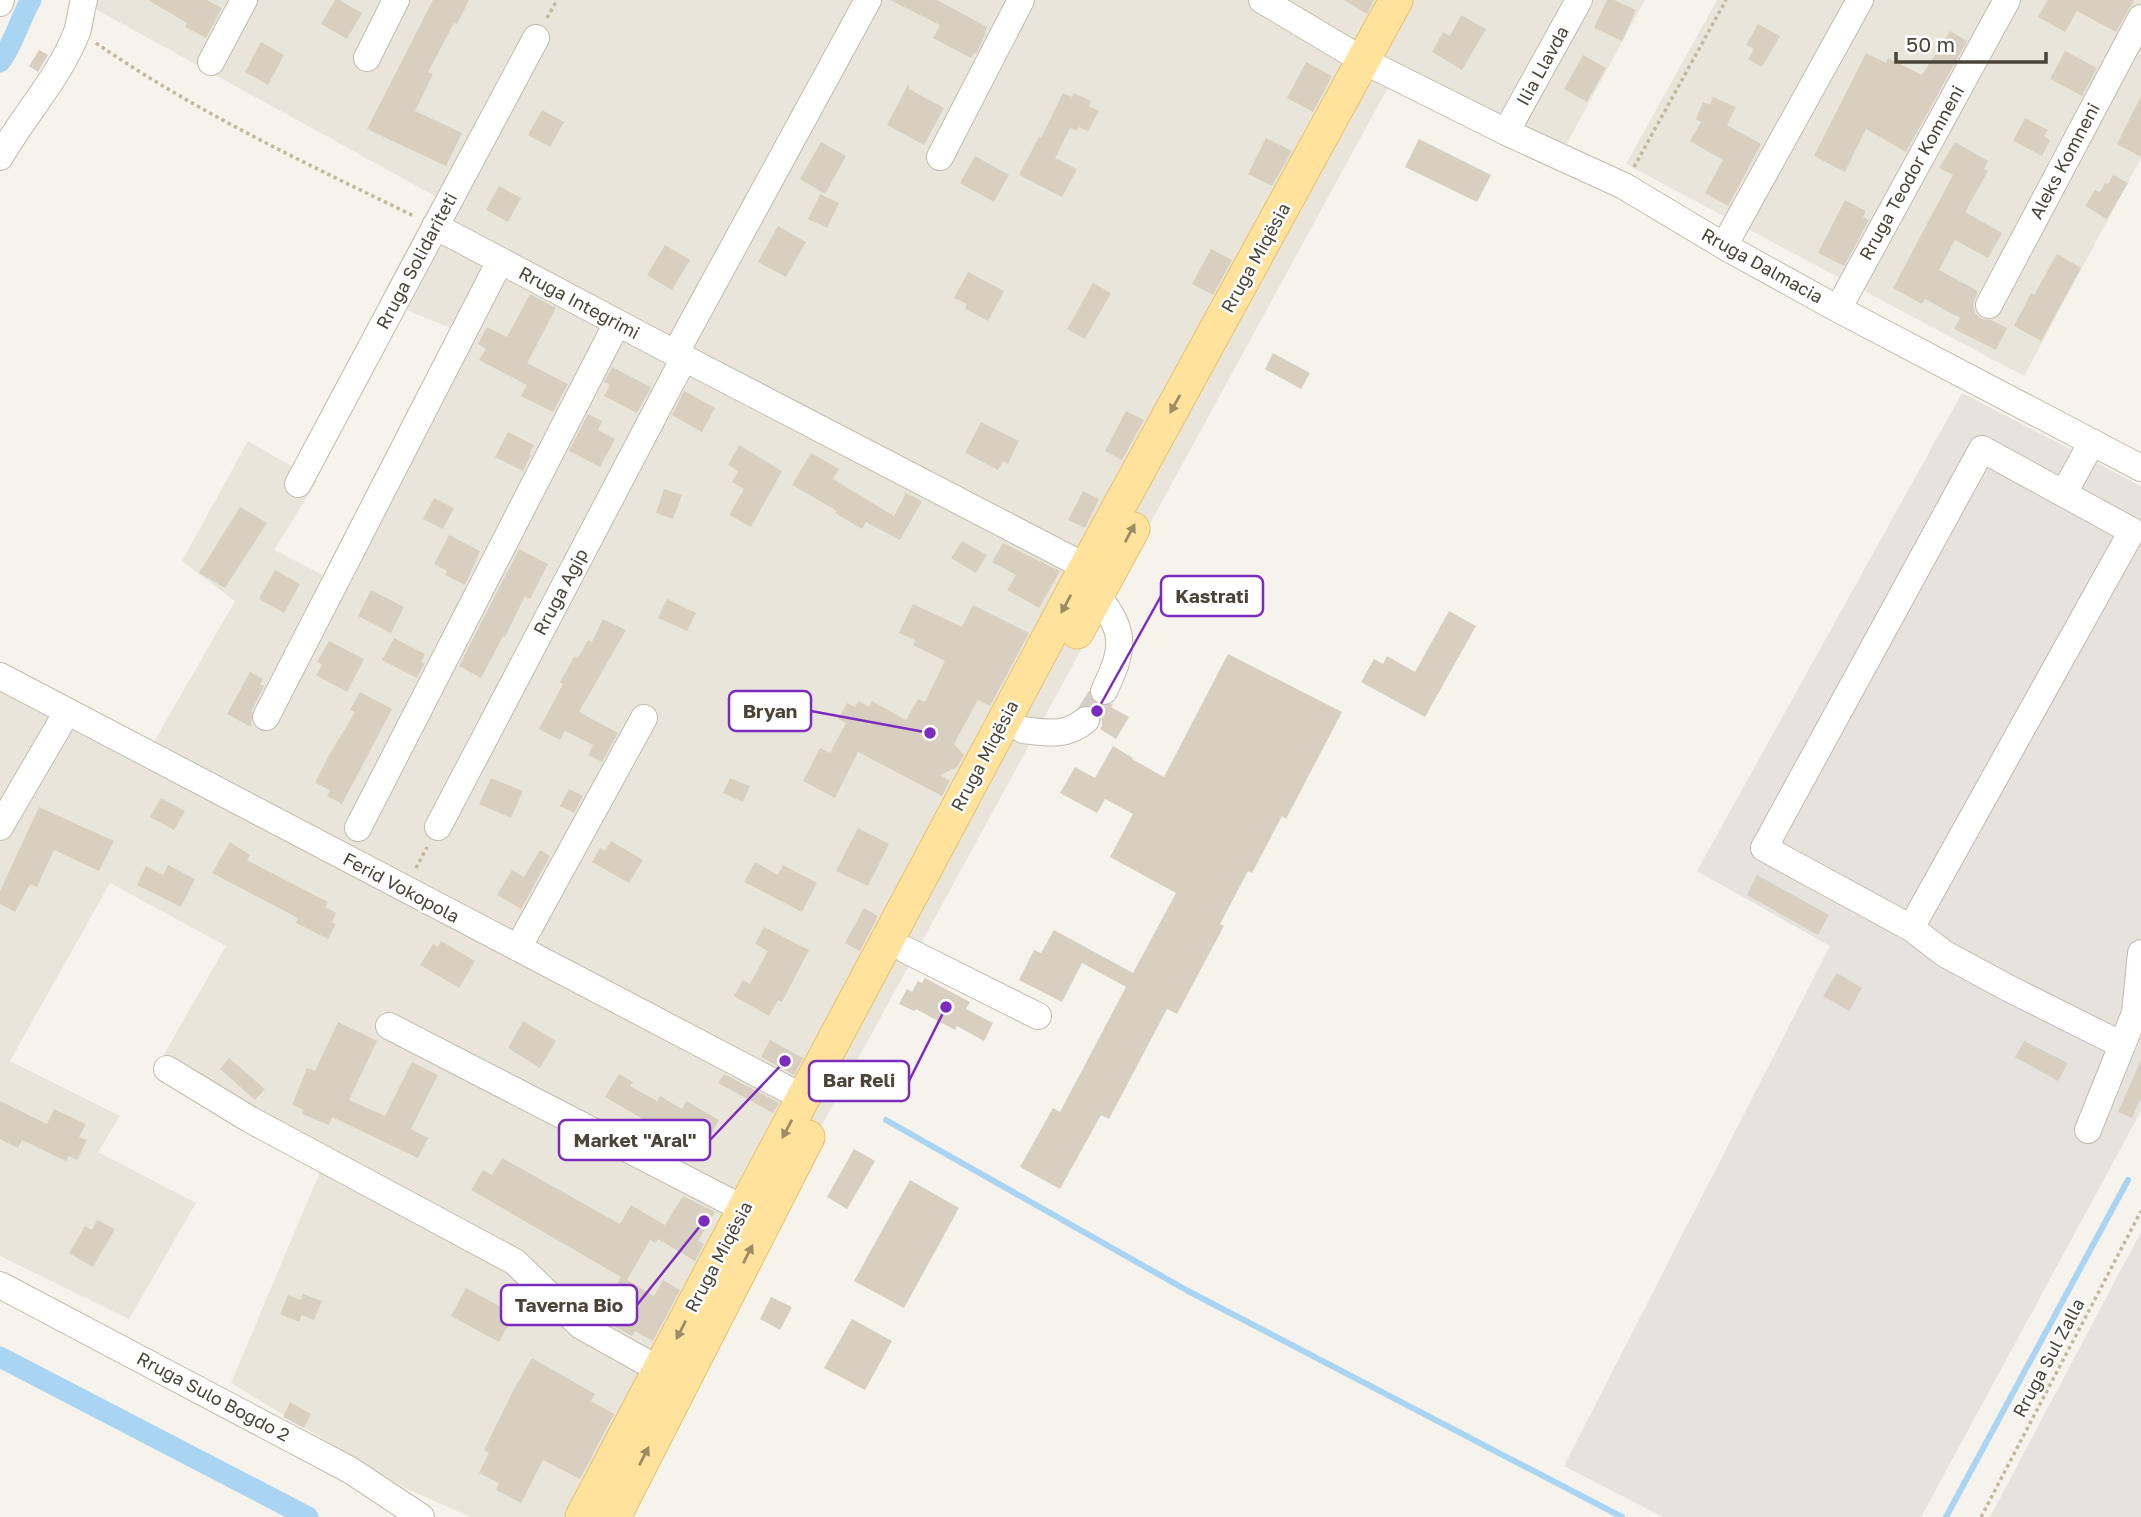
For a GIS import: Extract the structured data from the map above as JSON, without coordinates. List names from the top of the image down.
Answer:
{
  "streets": {
    "main road": ["Rruga Miqësia"],
    "street": [
      "Ilia Llavda",
      "Aleks Komneni",
      "Rruga Teodor Komneni",
      "Rruga Solidariteti",
      "Rruga Dalmacia",
      "Rruga Integrimi",
      "Rruga Agip",
      "Ferid Vokopola",
      "Rruga Sulo Bogdo 2"
    ],
    "path": ["Rruga Sul Zalla"]
  },
  "crossings": [
    ["Ilia Llavda", "Rruga Dalmacia"],
    ["Rruga Teodor Komneni", "Rruga Dalmacia"],
    ["Rruga Miqësia", "Rruga Dalmacia"],
    ["Rruga Miqësia", "Rruga Integrimi"],
    ["Rruga Miqësia", "Ferid Vokopola"],
    ["Rruga Solidariteti", "Rruga Integrimi"],
    ["Rruga Integrimi", "Rruga Agip"]
  ],
  "places": [
    "Kastrati",
    "Bryan",
    "Bar Reli",
    "Market \"Aral\"",
    "Taverna Bio"
  ],
  "scale_bar": "50 m"
}
